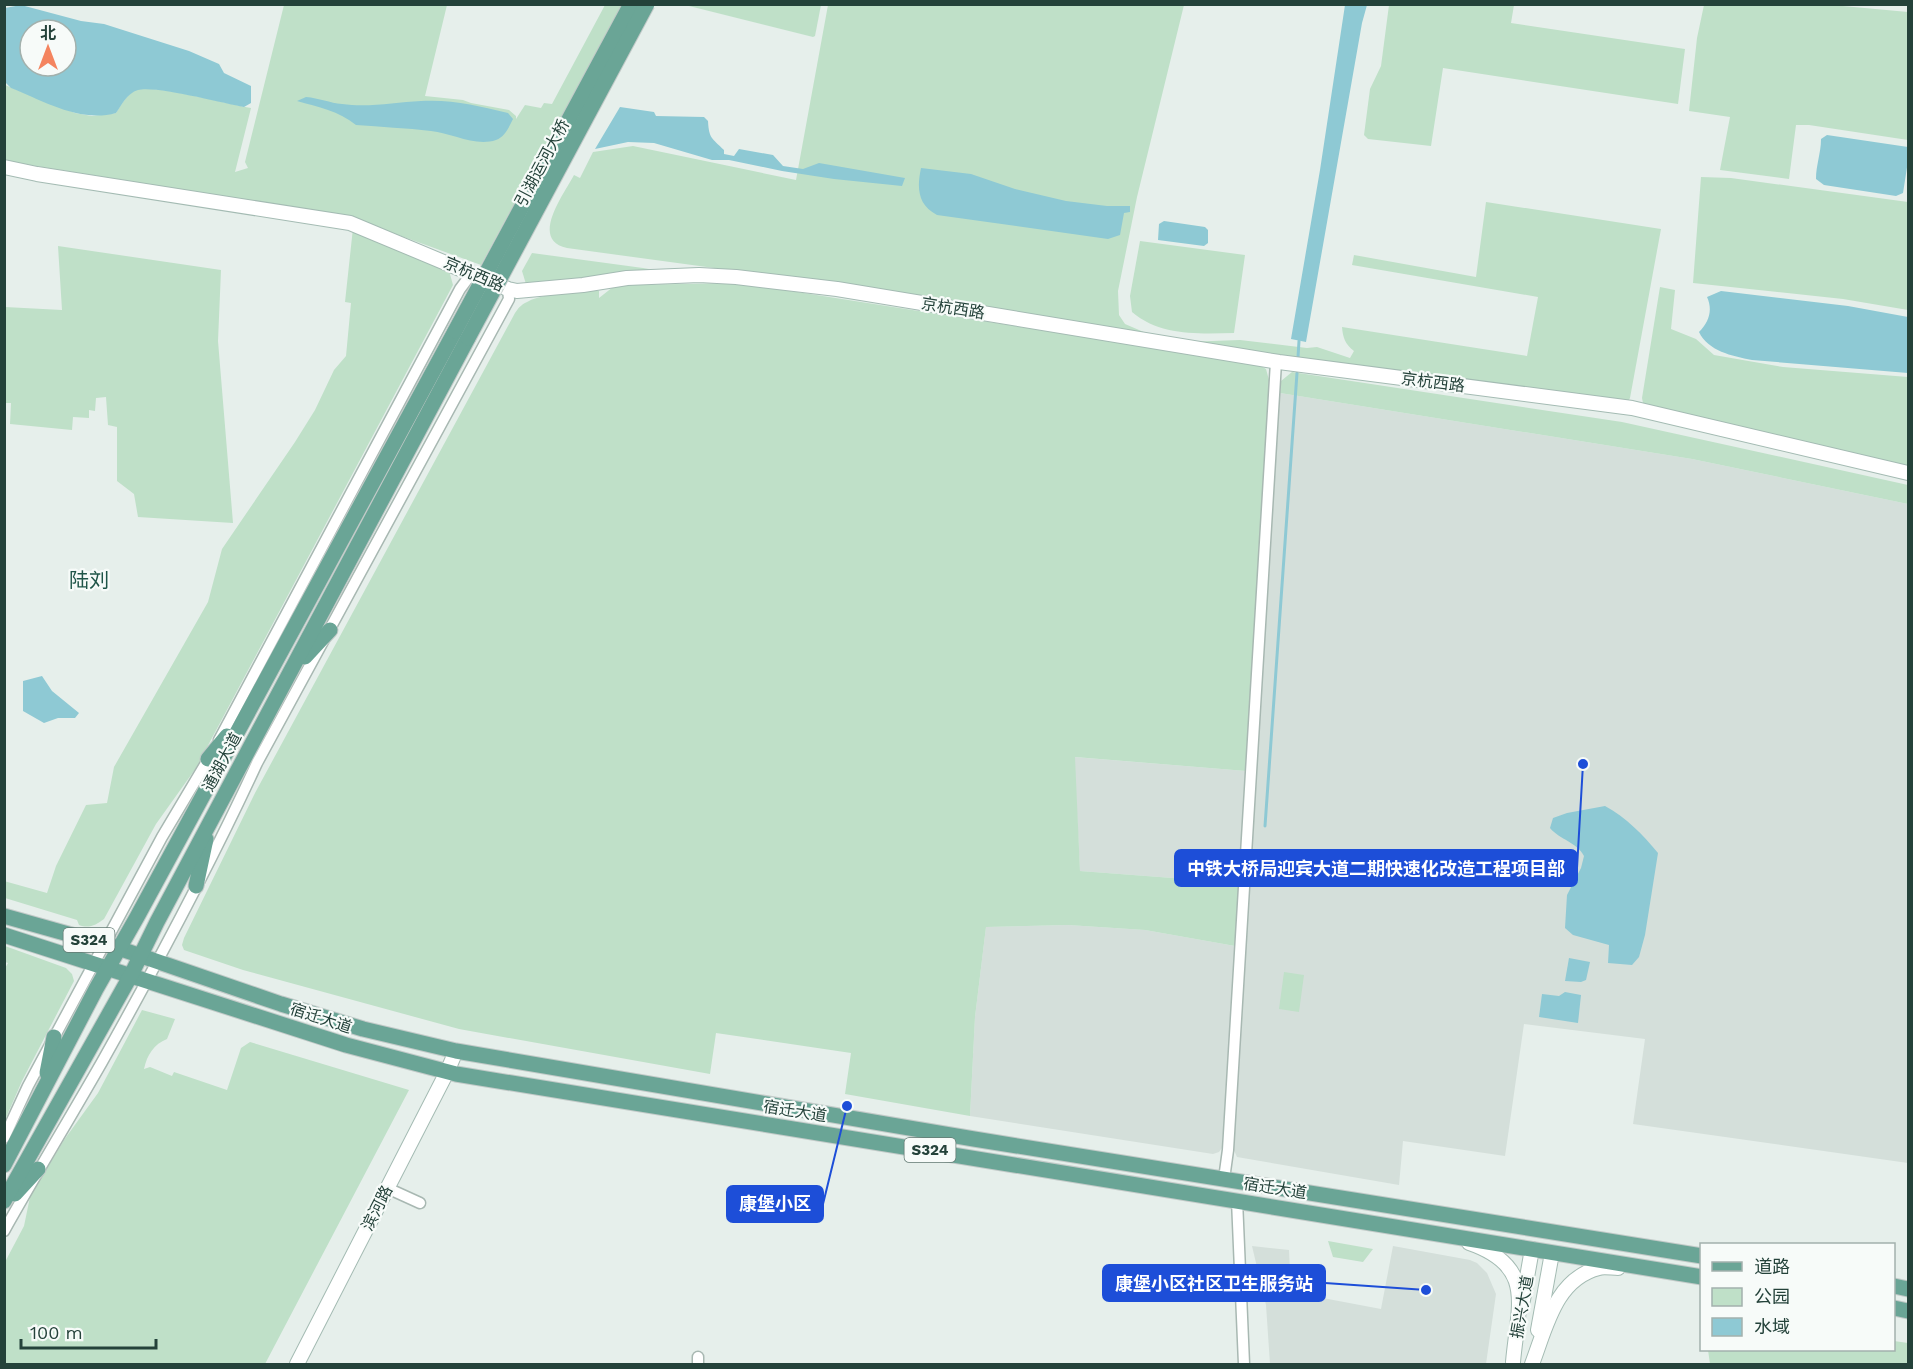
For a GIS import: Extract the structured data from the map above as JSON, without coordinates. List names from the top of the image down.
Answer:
{
  "streets": {
    "main road": [
      "引湖运河大桥",
      "京杭西路",
      "通湖大道",
      "S324",
      "宿迁大道",
      "滨河路",
      "振兴大道"
    ]
  },
  "crossings": [
    ["引湖运河大桥", "通湖大道"],
    ["通湖大道", "宿迁大道"],
    ["宿迁大道", "滨河路"],
    ["宿迁大道", "振兴大道"]
  ],
  "districts": ["陆刘"],
  "places": ["中铁大桥局迎宾大道二期快速化改造工程项目部", "康堡小区", "康堡小区社区卫生服务站"],
  "legend": ["道路", "公园", "水域"],
  "scale_bar": "100 m",
  "north": "top"
}
